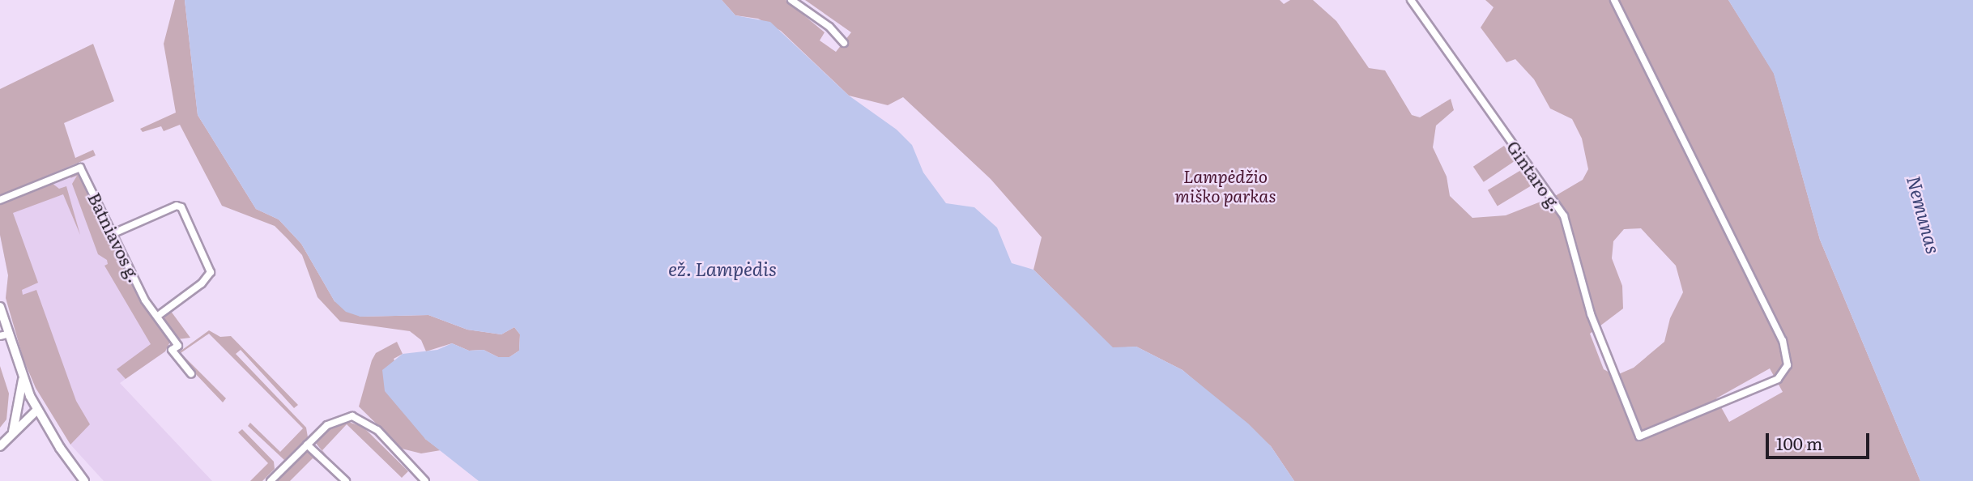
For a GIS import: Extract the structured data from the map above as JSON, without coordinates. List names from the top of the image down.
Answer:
{
  "streets": {
    "street": ["Gintaro g.", "Batniavos g."]
  },
  "water": ["Nemunas", "ež. Lampėdis"],
  "parks": ["Lampėdžio miško parkas"],
  "scale_bar": "100 m"
}
